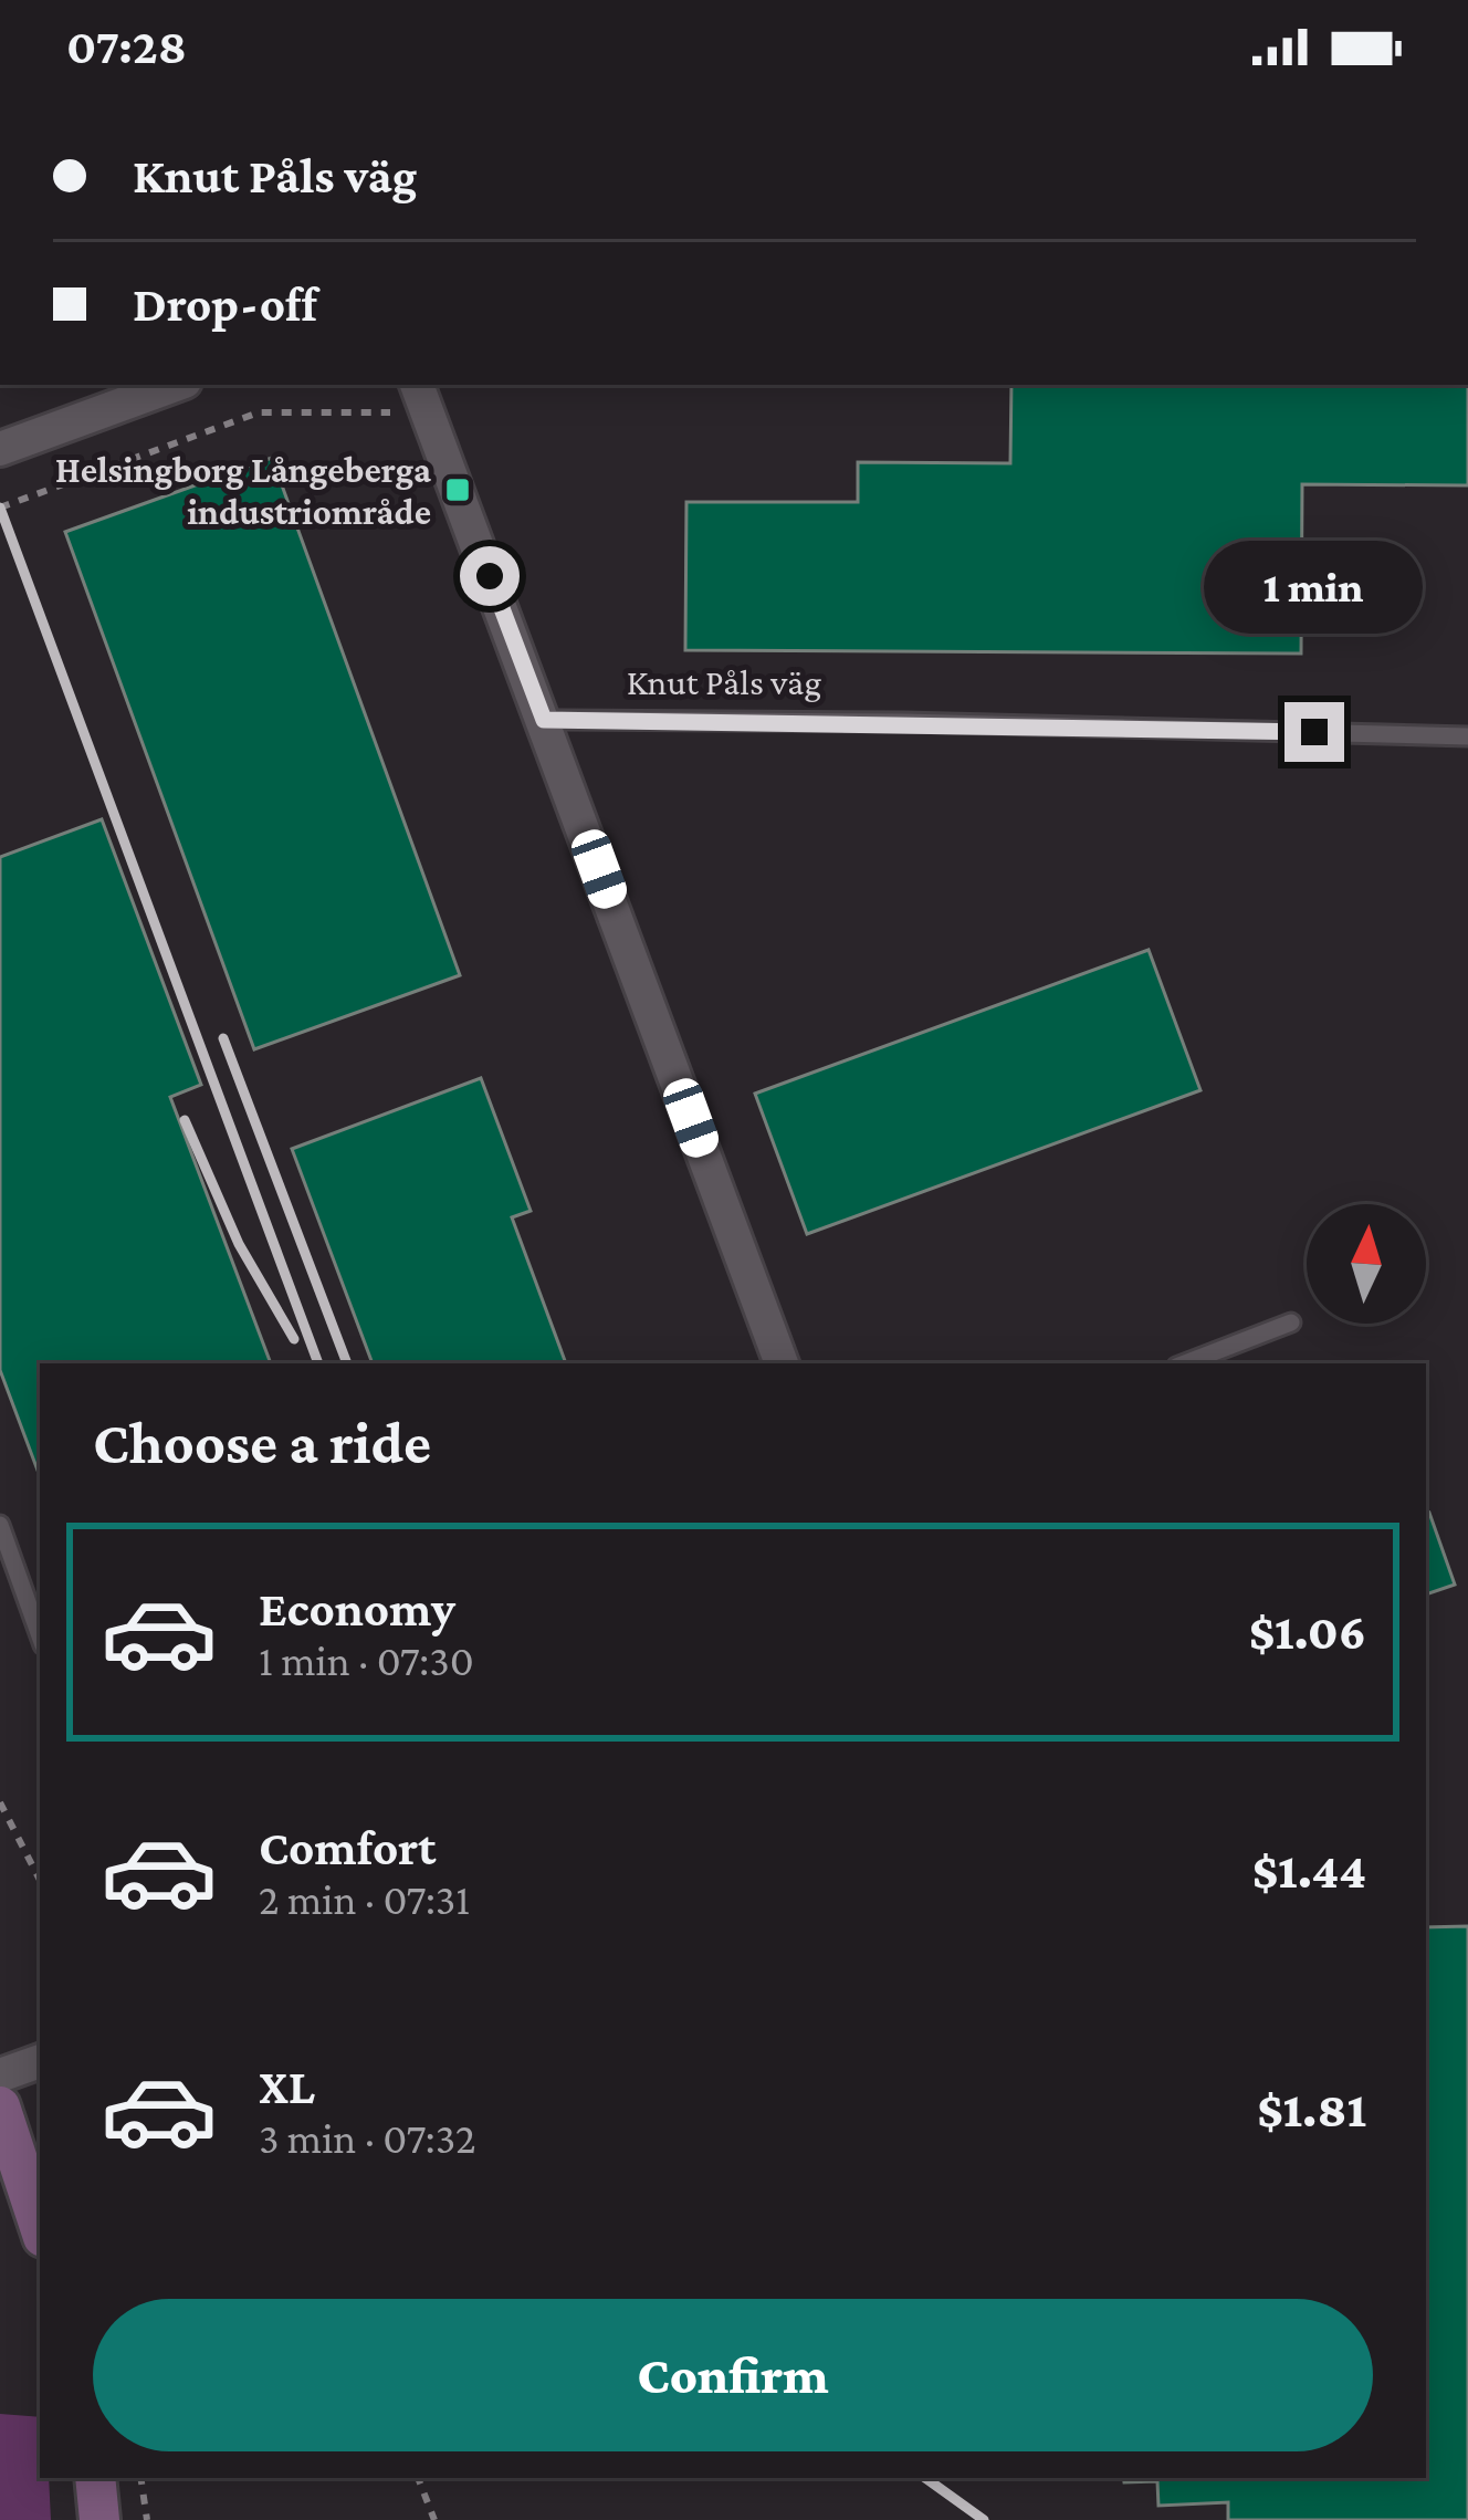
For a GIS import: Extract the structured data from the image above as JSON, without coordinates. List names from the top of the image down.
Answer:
{
  "streets": {
    "lane": ["Knut Påls väg"]
  },
  "places": {
    "transit": ["Helsingborg Långeberga industriområde"]
  },
  "north": "top",
  "page": {
    "status": "07:28",
    "banner": ["Knut Påls väg", "Drop-off"],
    "bubble": "1 min",
    "heading": "Choose a ride",
    "list": [
      {
        "name": "Economy",
        "note": "1 min · 07:30",
        "value": "$1.06"
      },
      {
        "name": "Comfort",
        "note": "2 min · 07:31",
        "value": "$1.44"
      },
      {
        "name": "XL",
        "note": "3 min · 07:32",
        "value": "$1.81"
      }
    ],
    "buttons": "Confirm"
  }
}
